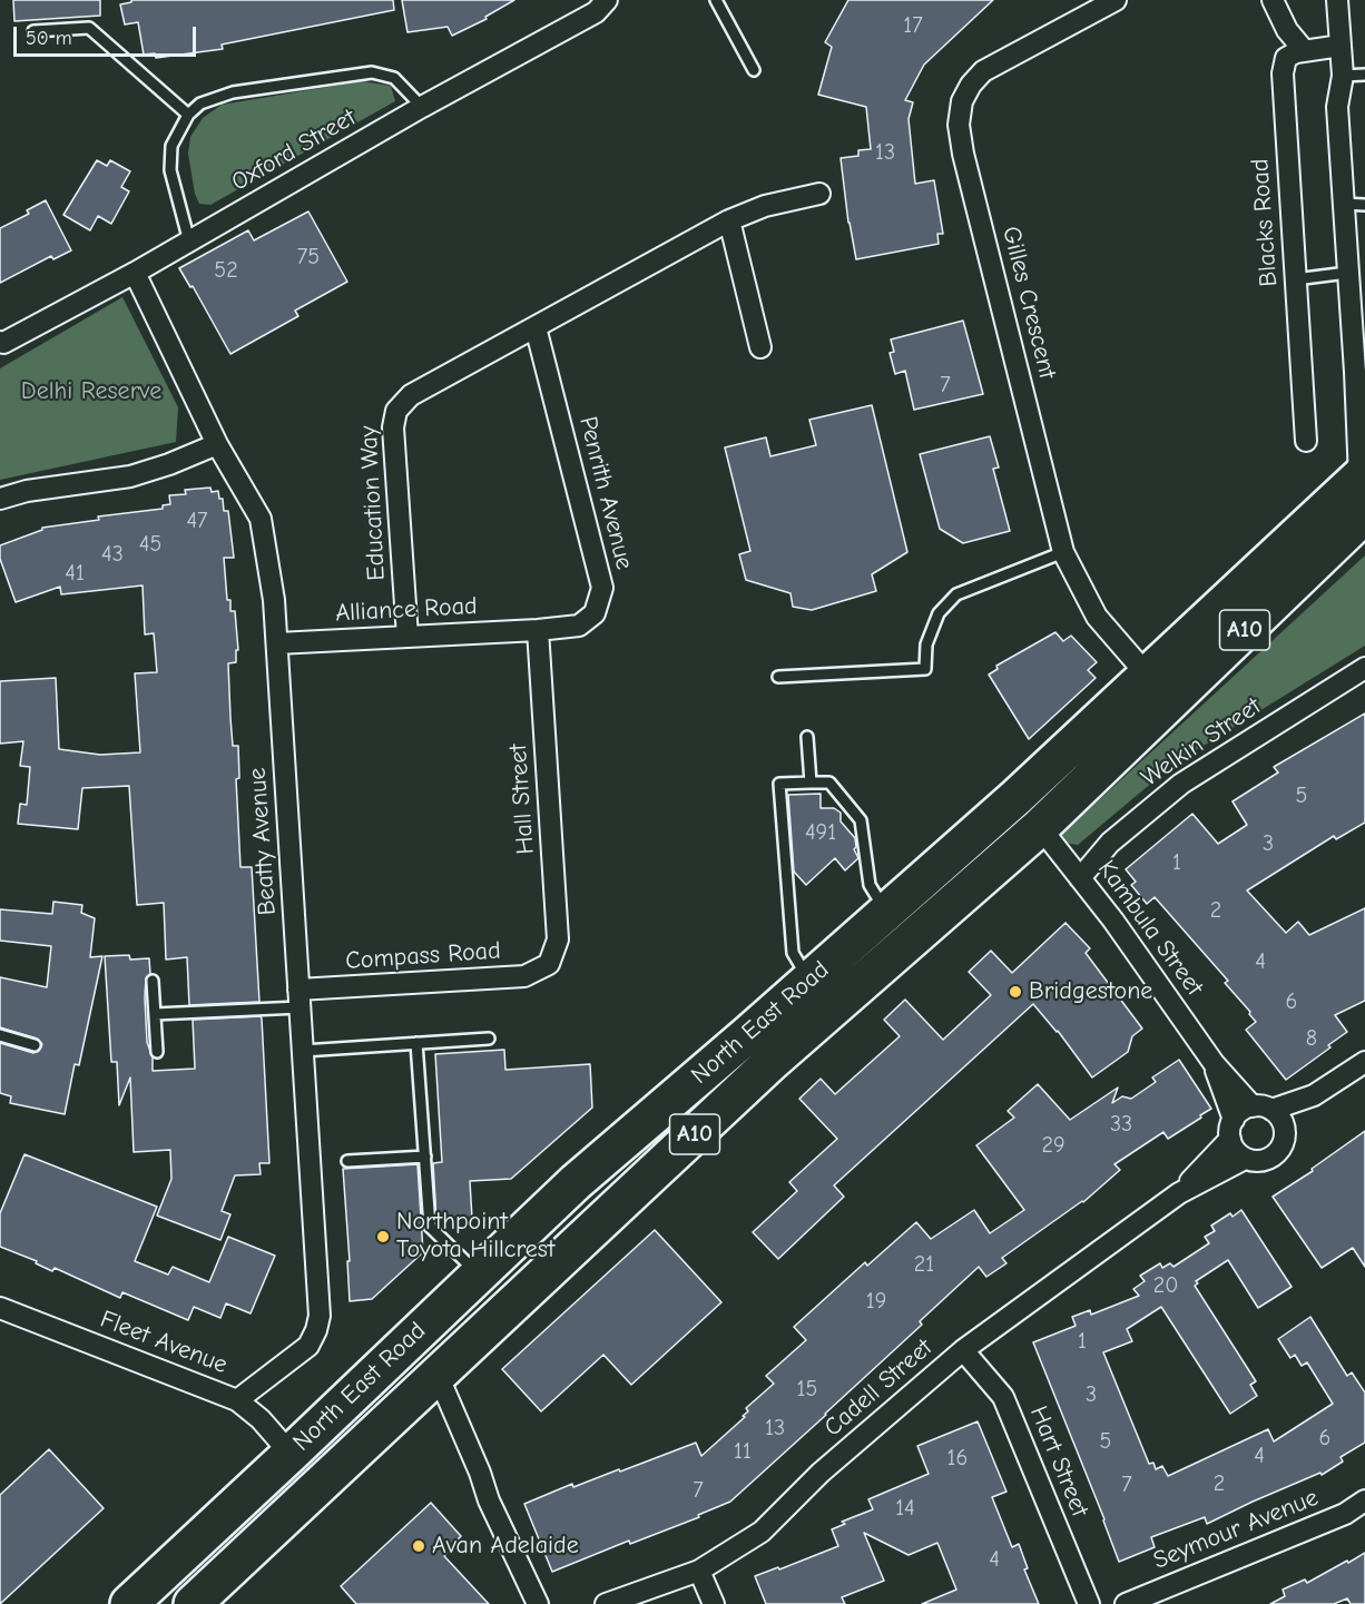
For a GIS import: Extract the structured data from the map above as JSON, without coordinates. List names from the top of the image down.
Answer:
{
  "streets": {
    "highway": ["A10", "North East Road"],
    "street": [
      "Oxford Street",
      "Blacks Road",
      "Gilles Crescent",
      "Penrith Avenue",
      "Education Way",
      "Alliance Road",
      "Welkin Street",
      "Hall Street",
      "Beatty Avenue",
      "Kambula Street",
      "Compass Road",
      "Fleet Avenue",
      "Cadell Street",
      "Hart Street",
      "Seymour Avenue"
    ]
  },
  "crossings": [
    ["Oxford Street", "Beatty Avenue"],
    ["Gilles Crescent", "North East Road"],
    ["Penrith Avenue", "Education Way"],
    ["Penrith Avenue", "Alliance Road"],
    ["Penrith Avenue", "Hall Street"],
    ["Education Way", "Alliance Road"],
    ["Alliance Road", "Hall Street"],
    ["Alliance Road", "Beatty Avenue"],
    ["Welkin Street", "Kambula Street"],
    ["Hall Street", "Compass Road"],
    ["Beatty Avenue", "Compass Road"],
    ["Beatty Avenue", "Fleet Avenue"],
    ["Kambula Street", "North East Road"],
    ["Kambula Street", "Cadell Street"],
    ["North East Road", "Fleet Avenue"],
    ["Cadell Street", "Hart Street"]
  ],
  "parks": ["Delhi Reserve"],
  "places": ["Bridgestone", "Northpoint Toyota Hillcrest", "Avan Adelaide"],
  "house_numbers": [
    "17",
    "13",
    "75",
    "52",
    "7",
    "47",
    "45",
    "43",
    "41",
    "5",
    "491",
    "3",
    "1",
    "2",
    "4",
    "6",
    "8",
    "33",
    "29",
    "21",
    "20",
    "19",
    "1",
    "15",
    "3",
    "13",
    "6",
    "5",
    "11",
    "4",
    "16",
    "2",
    "7",
    "7",
    "14",
    "4"
  ],
  "scale_bar": "50 m"
}
